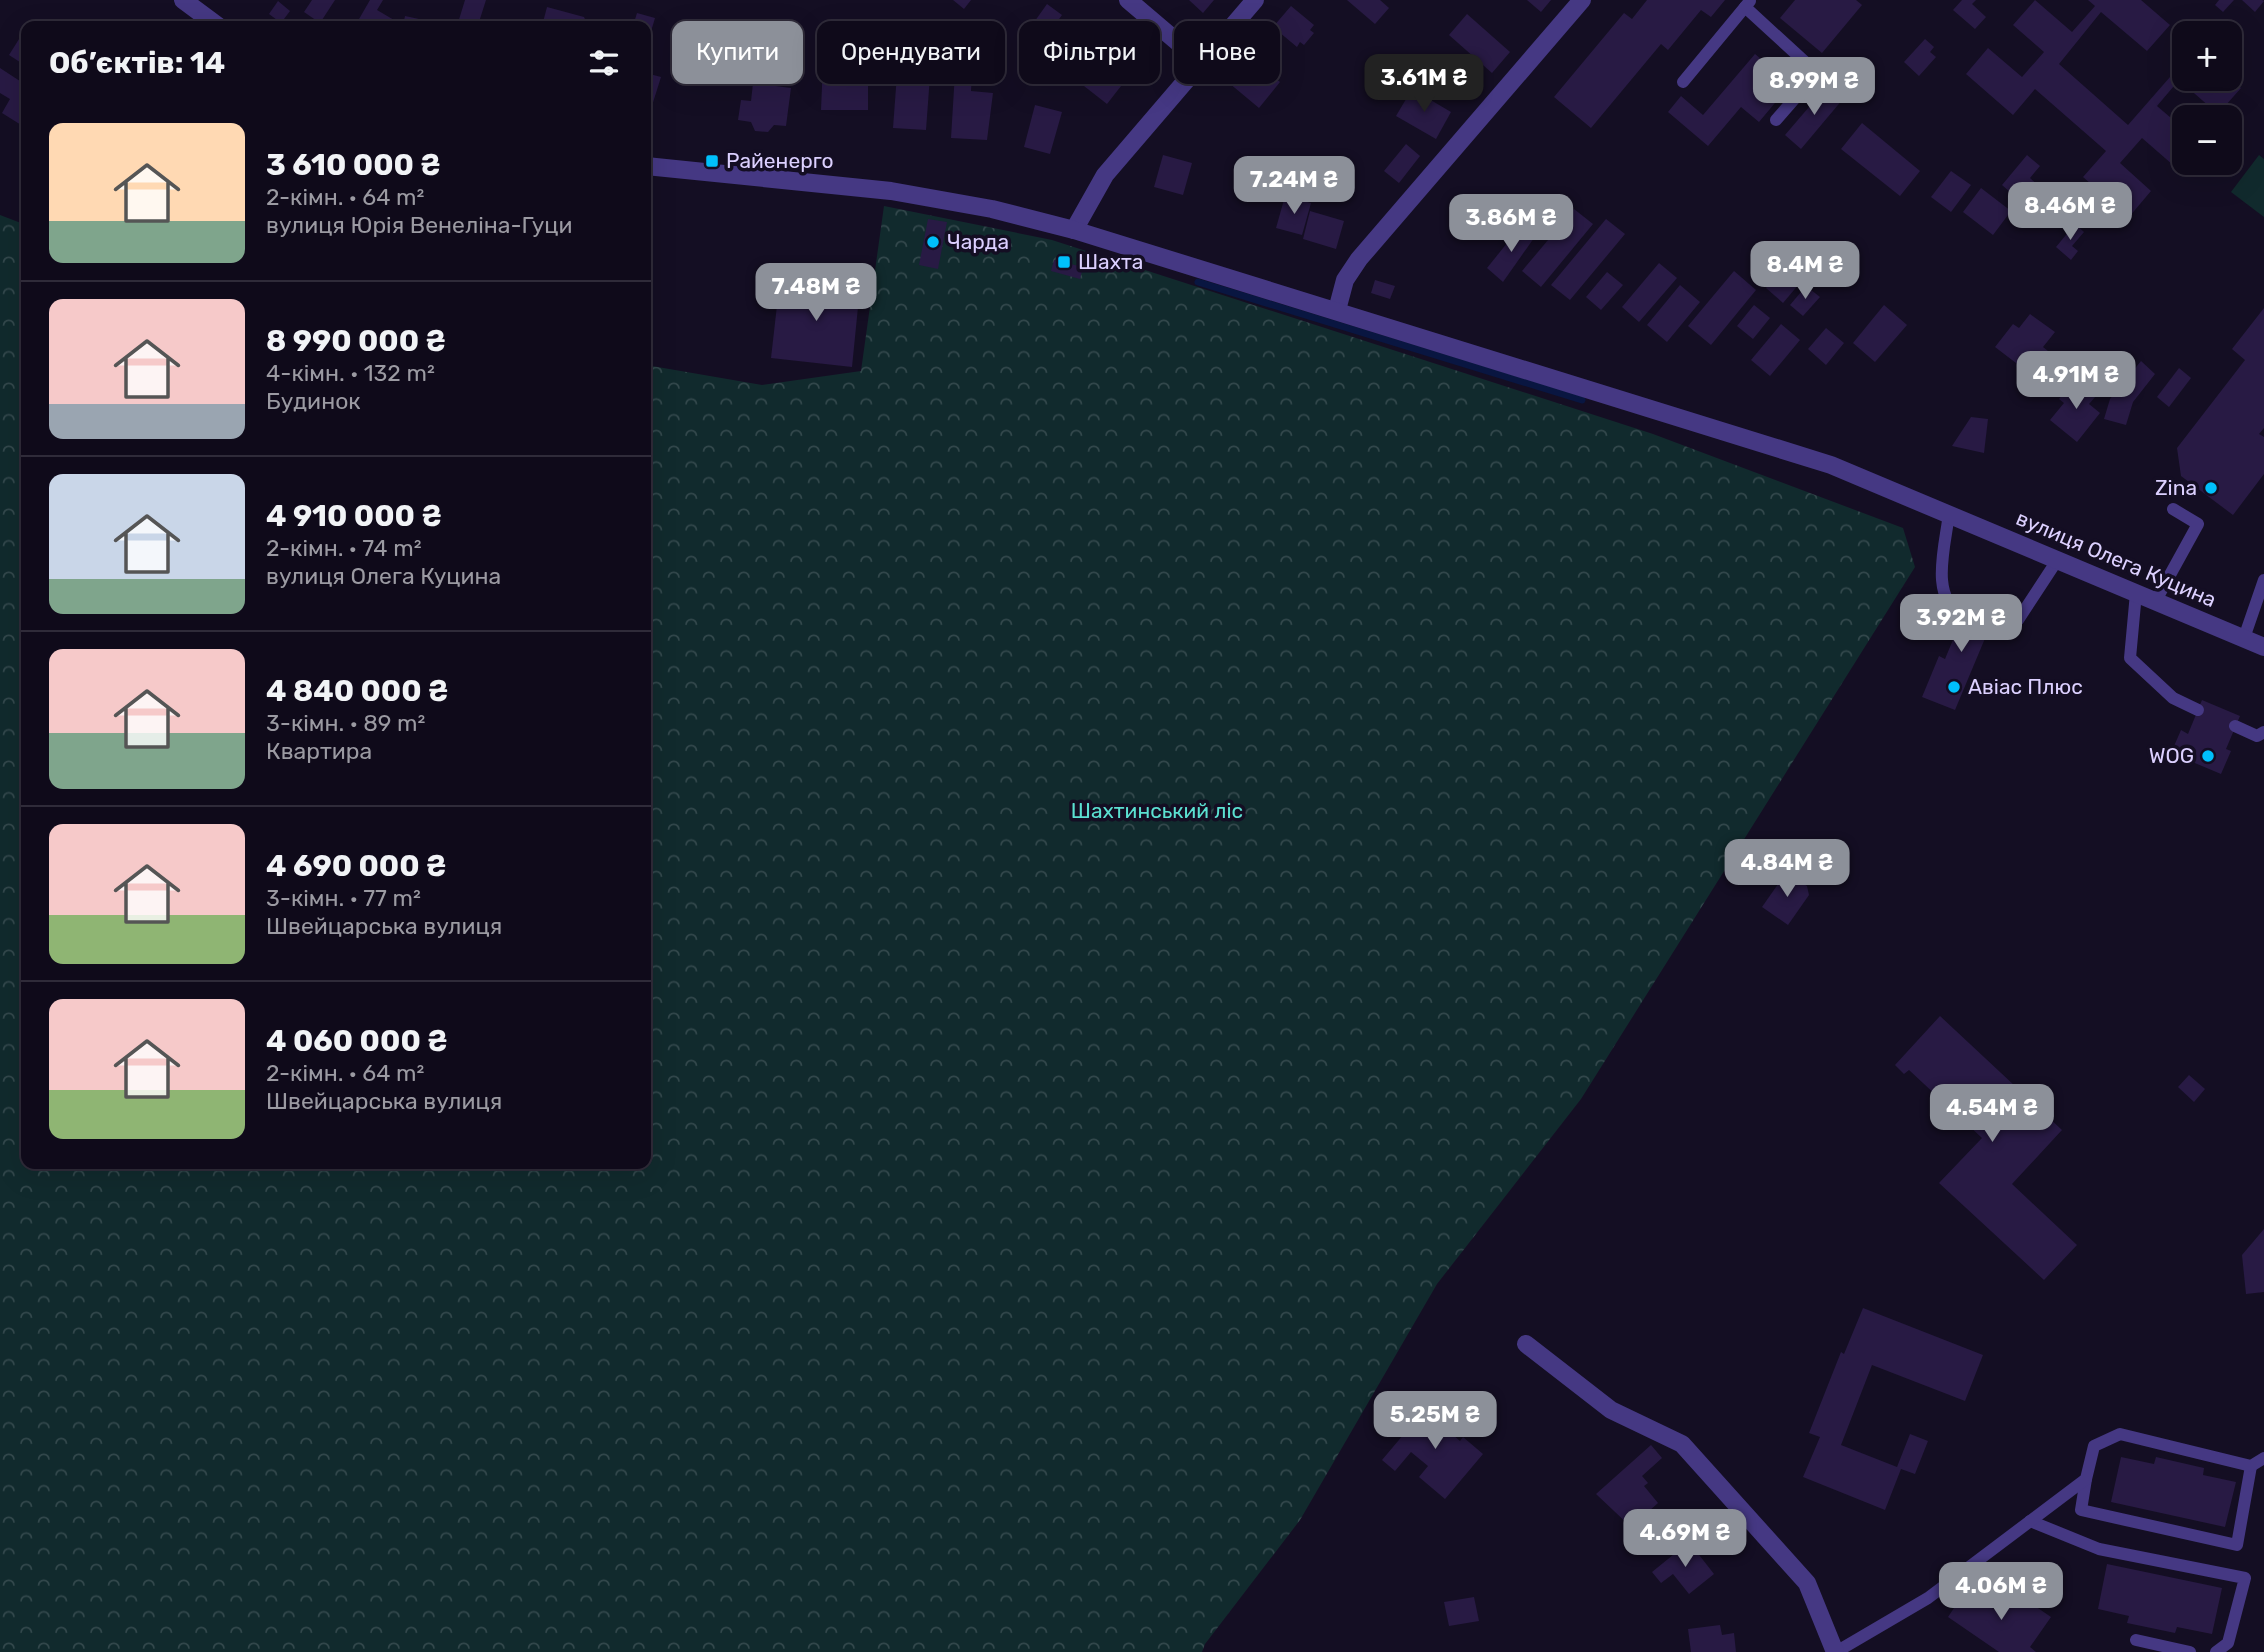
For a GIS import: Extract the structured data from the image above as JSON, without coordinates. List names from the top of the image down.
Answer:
{
  "streets": {
    "street": ["вулиця Олега Куцина"]
  },
  "parks": ["Шахтинський ліс"],
  "places": {
    "transit": ["Райенерго", "Шахта"],
    "other": [
      "Чарда",
      "Zina",
      "Авіас Плюс",
      "WOG"
    ]
  },
  "page": {
    "map_buttons": ["+", "−"],
    "chip": [
      "Купити",
      "Орендувати",
      "Фільтри",
      "Нове"
    ],
    "heading": "Об’єктів: 14",
    "price": [
      "3.61M ₴",
      "8.99M ₴",
      "7.24M ₴",
      "8.46M ₴",
      "3.86M ₴",
      "8.4M ₴",
      "7.48M ₴",
      "4.91M ₴",
      "3.92M ₴",
      "4.84M ₴",
      "4.54M ₴",
      "5.25M ₴",
      "4.69M ₴",
      "4.06M ₴"
    ],
    "list": [
      {
        "name": "3 610 000 ₴",
        "note": "2-кімн. · 64 m² · вулиця Юрія Венеліна-Гуци"
      },
      {
        "name": "8 990 000 ₴",
        "note": "4-кімн. · 132 m² · Будинок"
      },
      {
        "name": "4 910 000 ₴",
        "note": "2-кімн. · 74 m² · вулиця Олега Куцина"
      },
      {
        "name": "4 840 000 ₴",
        "note": "3-кімн. · 89 m² · Квартира"
      },
      {
        "name": "4 690 000 ₴",
        "note": "3-кімн. · 77 m² · Швейцарська вулиця"
      },
      {
        "name": "4 060 000 ₴",
        "note": "2-кімн. · 64 m² · Швейцарська вулиця"
      }
    ]
  }
}
